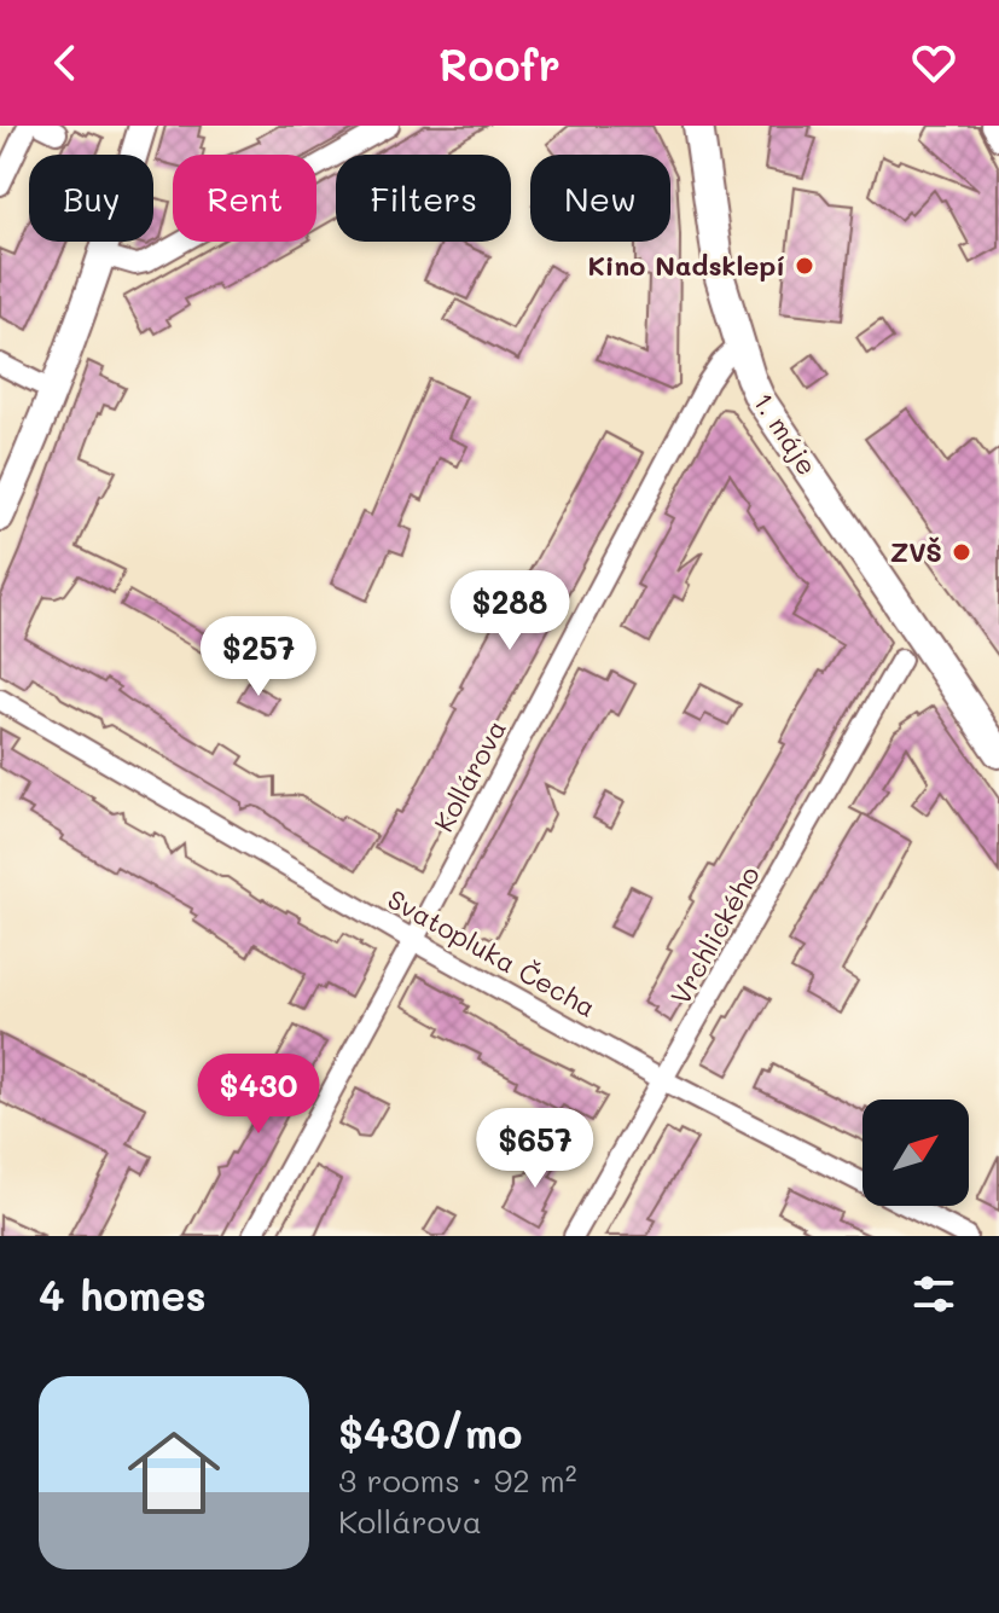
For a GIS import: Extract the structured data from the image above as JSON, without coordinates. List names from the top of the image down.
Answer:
{
  "streets": {
    "main road": ["1. máje"],
    "street": ["Kollárova", "Vrchlického", "Svatopluka Čecha"]
  },
  "crossings": [
    ["1. máje", "Kollárova"],
    ["Kollárova", "Svatopluka Čecha"],
    ["Vrchlického", "Svatopluka Čecha"]
  ],
  "places": ["Kino Nadsklepí", "ZVŠ"],
  "north": "top right",
  "page": {
    "header": "Roofr",
    "chip": [
      "Buy",
      "Rent",
      "Filters",
      "New"
    ],
    "price": [
      "$288",
      "$257",
      "$430",
      "$657"
    ],
    "heading": "4 homes",
    "list": [
      {
        "name": "$430/mo",
        "note": "3 rooms · 92 m² · Kollárova"
      }
    ]
  }
}
